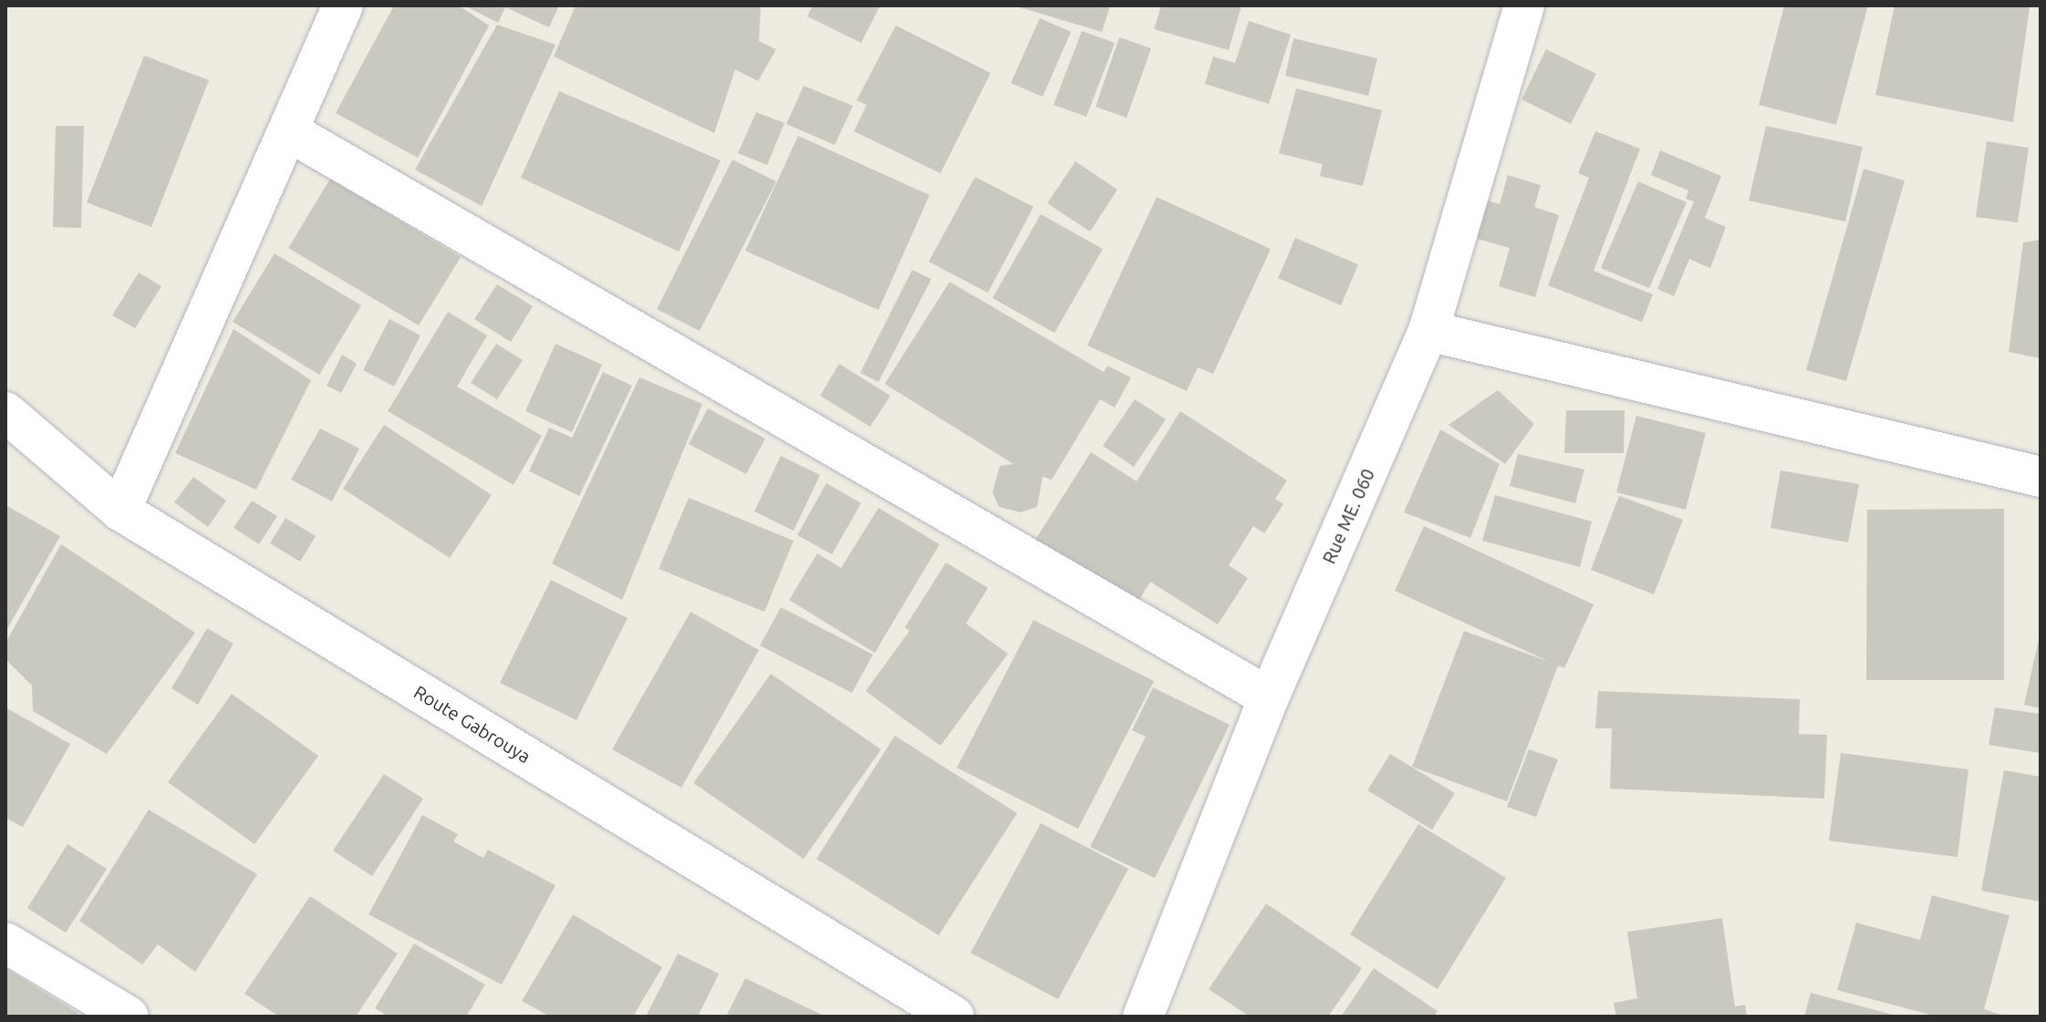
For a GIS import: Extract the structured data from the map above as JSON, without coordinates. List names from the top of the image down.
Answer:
{
  "streets": {
    "street": ["Rue ME. 060", "Route Gabrouya"]
  }
}
